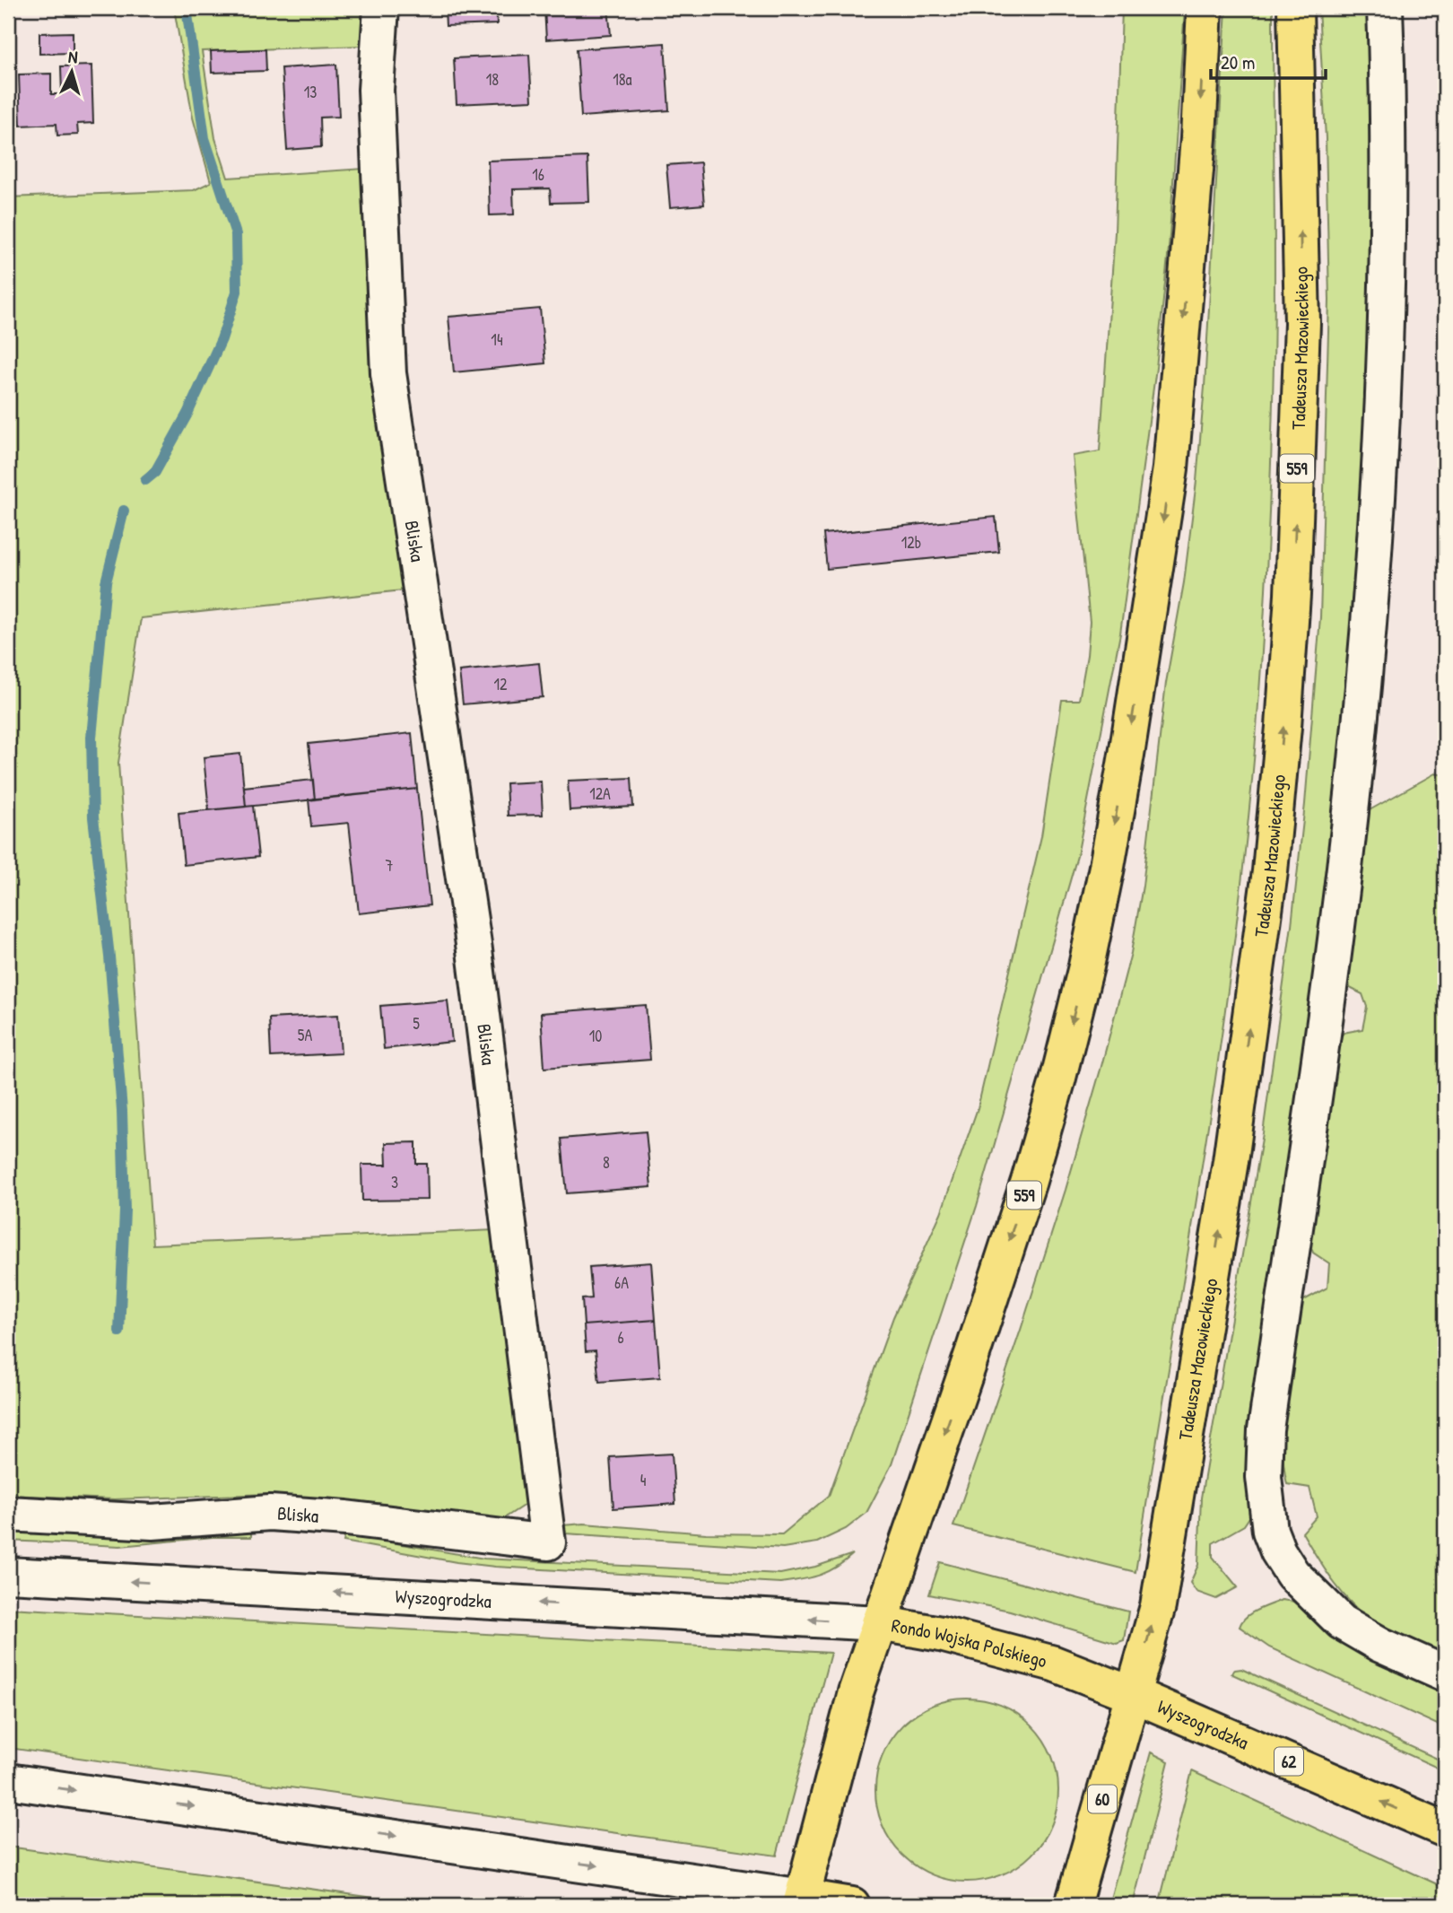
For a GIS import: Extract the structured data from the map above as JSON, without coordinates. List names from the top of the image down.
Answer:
{
  "streets": {
    "main road": [
      "Tadeusza Mazowieckiego",
      "559",
      "Wyszogrodzka",
      "Rondo Wojska Polskiego",
      "62",
      "60"
    ],
    "street": ["Bliska"]
  },
  "crossings": [
    ["Tadeusza Mazowieckiego", "Wyszogrodzka"],
    ["Tadeusza Mazowieckiego", "Rondo Wojska Polskiego"],
    ["Tadeusza Mazowieckiego", "60"],
    ["559", "Wyszogrodzka"],
    ["559", "Rondo Wojska Polskiego"],
    ["Wyszogrodzka", "Rondo Wojska Polskiego"],
    ["Wyszogrodzka", "60"],
    ["Rondo Wojska Polskiego", "60"]
  ],
  "house_numbers": [
    "18",
    "18a",
    "13",
    "16",
    "14",
    "12b",
    "12",
    "12A",
    "7",
    "5",
    "5A",
    "10",
    "8",
    "3",
    "6A",
    "6",
    "4"
  ],
  "scale_bar": "20 m",
  "north": "top"
}
